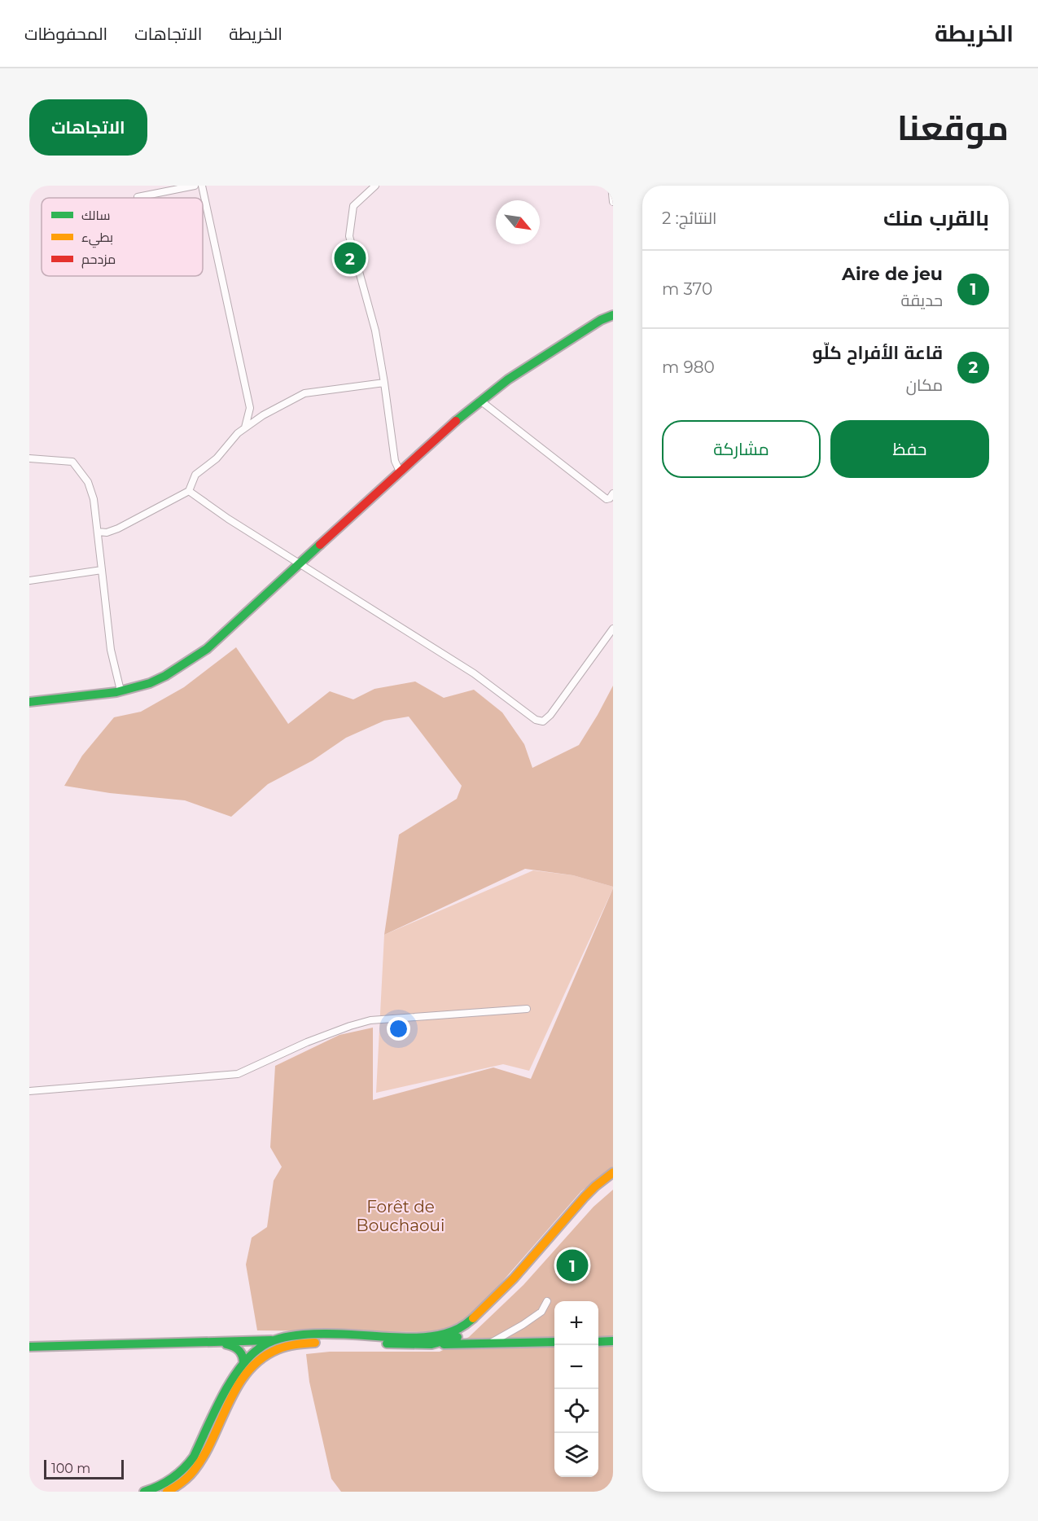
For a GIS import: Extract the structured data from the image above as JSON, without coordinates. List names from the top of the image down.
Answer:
{
  "parks": ["Forêt de Bouchaoui"],
  "legend": ["سالك", "بطيء", "مزدحم"],
  "scale_bar": "100 m",
  "north": "bottom right",
  "page": {
    "header": "الخريطة",
    "nav": ["الخريطة", "الاتجاهات", "المحفوظات"],
    "title": "موقعنا",
    "buttons": [
      "الاتجاهات",
      ["حفظ", "مشاركة"]
    ],
    "heading": ["بالقرب منك", "النتائج: 2"],
    "pins": ["2", "1"],
    "list": [
      {
        "mark": "1",
        "name": "Aire de jeu",
        "note": "حديقة",
        "value": "370 m"
      },
      {
        "mark": "2",
        "name": "قاعة الأفراح كلّو",
        "note": "مكان",
        "value": "980 m"
      }
    ],
    "map_buttons": ["+", "−"],
    "scale": "100 m"
  }
}
